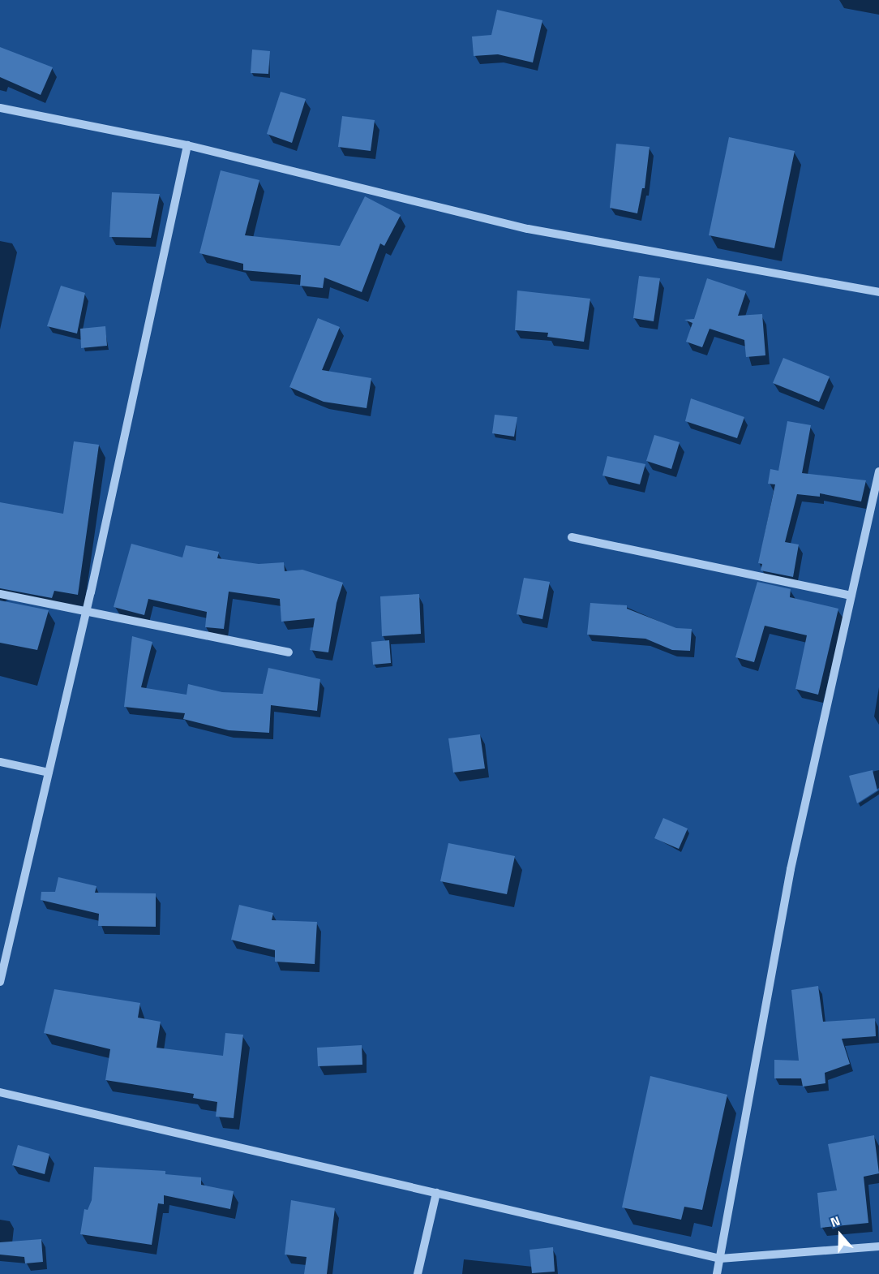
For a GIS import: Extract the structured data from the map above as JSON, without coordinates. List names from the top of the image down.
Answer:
{
  "north": "top"
}
